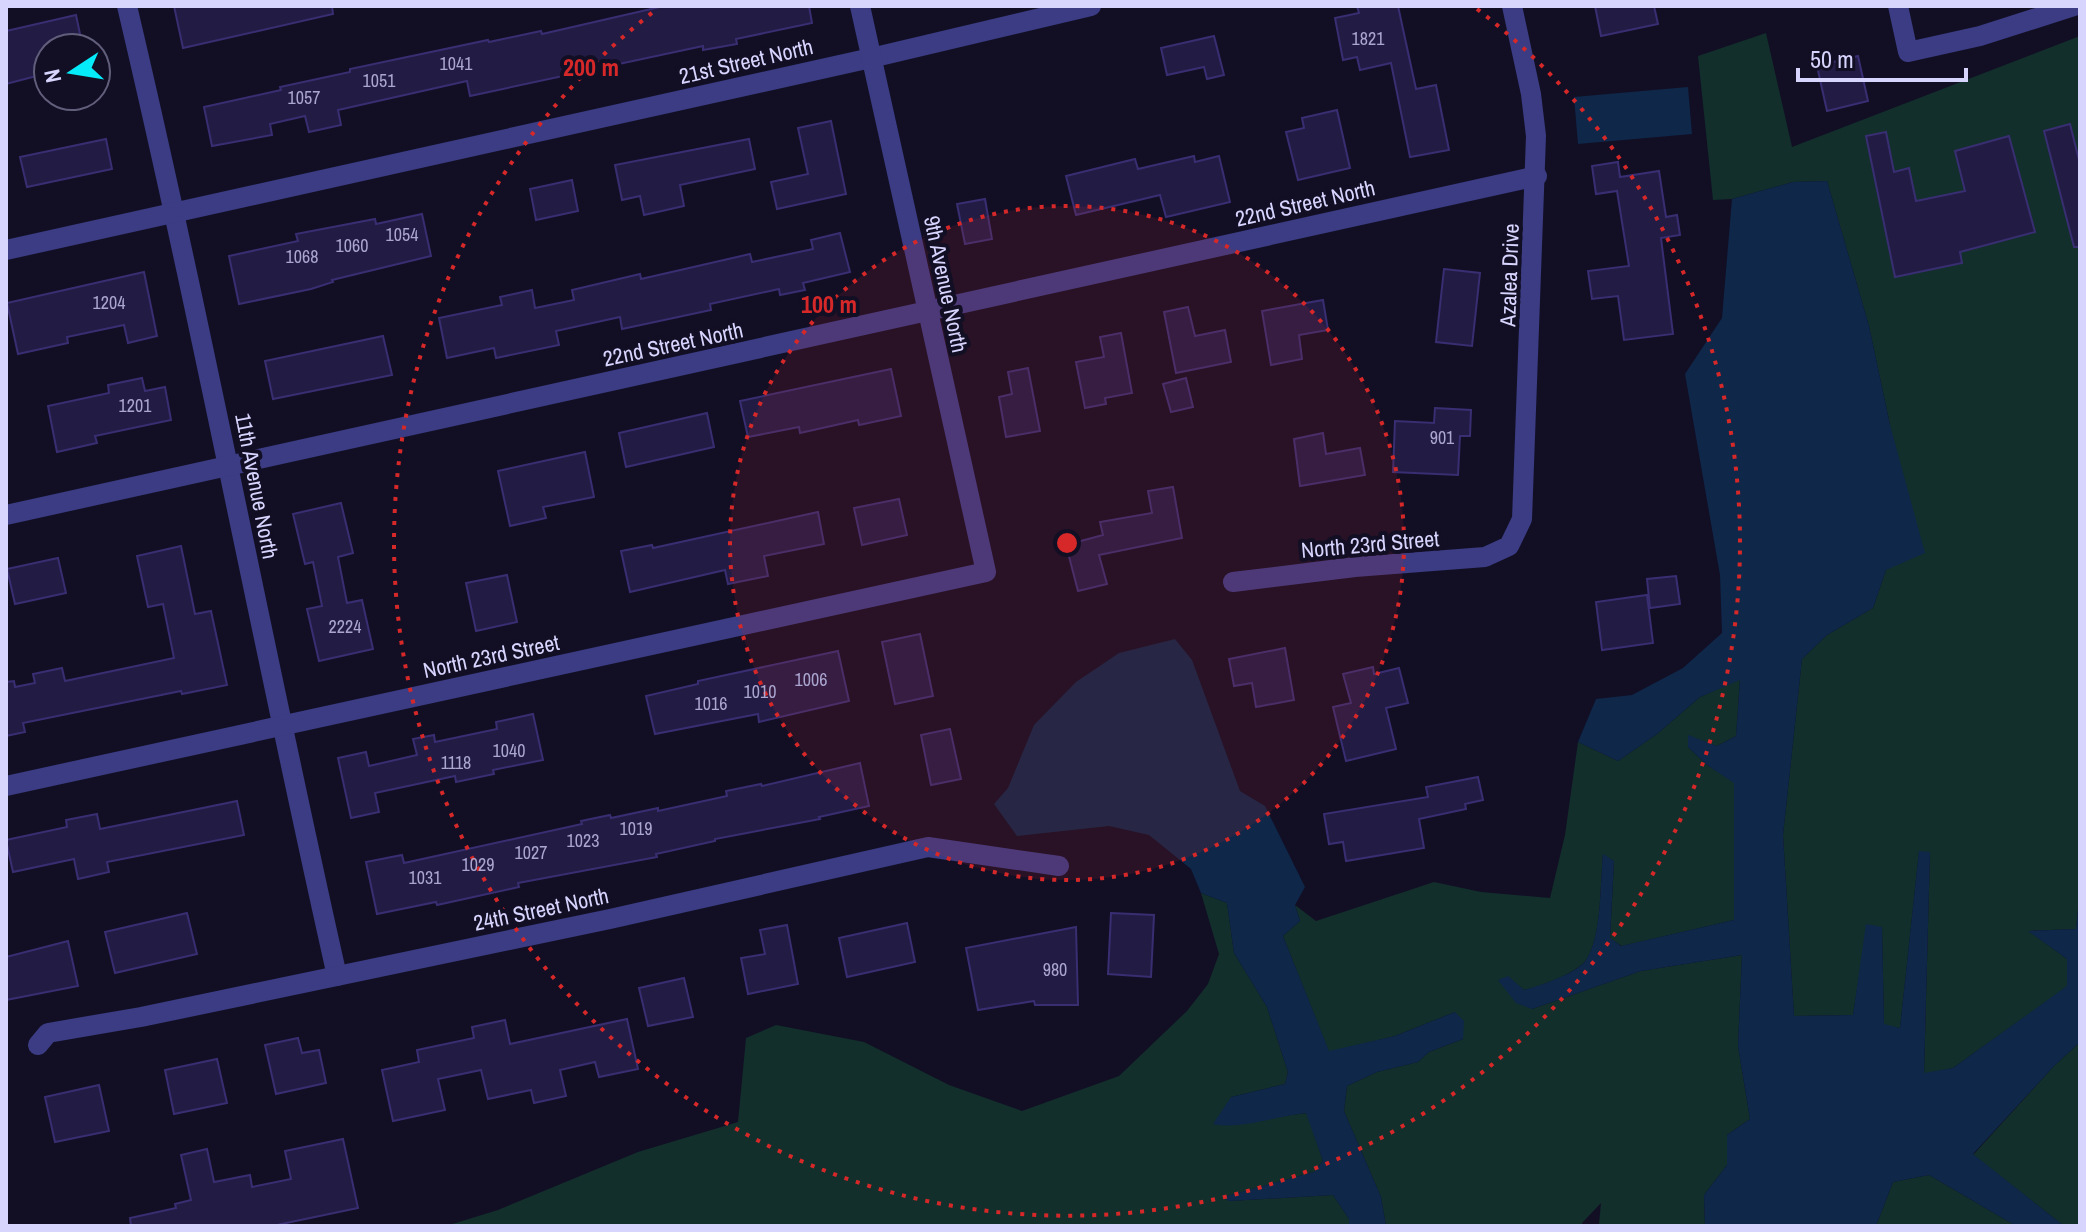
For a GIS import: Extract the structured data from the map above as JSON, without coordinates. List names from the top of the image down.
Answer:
{
  "streets": {
    "street": [
      "21st Street North",
      "22nd Street North",
      "Azalea Drive",
      "9th Avenue North",
      "11th Avenue North",
      "North 23rd Street",
      "24th Street North"
    ]
  },
  "crossings": [
    ["21st Street North", "9th Avenue North"],
    ["21st Street North", "11th Avenue North"],
    ["22nd Street North", "Azalea Drive"],
    ["22nd Street North", "9th Avenue North"],
    ["22nd Street North", "11th Avenue North"],
    ["Azalea Drive", "North 23rd Street"],
    ["9th Avenue North", "North 23rd Street"],
    ["11th Avenue North", "North 23rd Street"],
    ["11th Avenue North", "24th Street North"]
  ],
  "house_numbers": [
    "1821",
    "1041",
    "1051",
    "1057",
    "1054",
    "1060",
    "1068",
    "1204",
    "1201",
    "901",
    "2224",
    "1006",
    "1010",
    "1016",
    "1040",
    "1118",
    "1019",
    "1023",
    "1027",
    "1029",
    "1031",
    "980"
  ],
  "scale_bar": "50 m",
  "north": "left",
  "rings": ["200 m", "100 m"]
}
